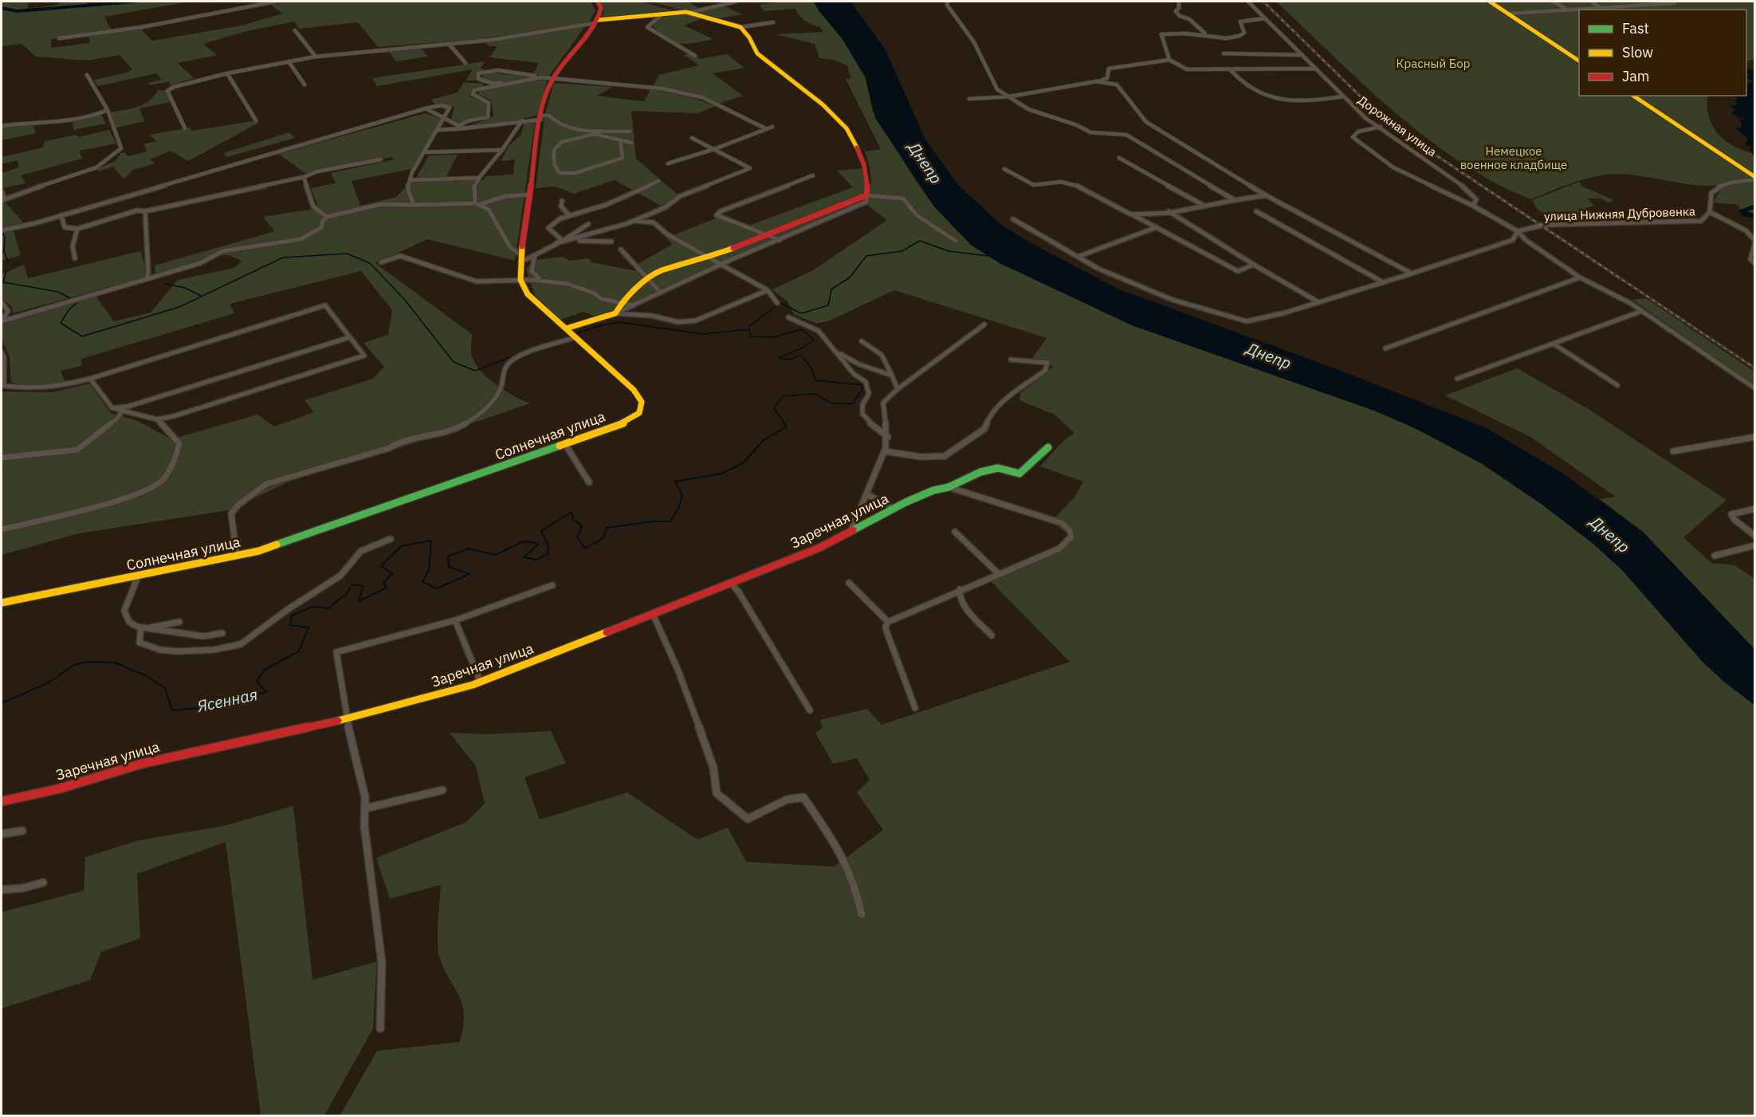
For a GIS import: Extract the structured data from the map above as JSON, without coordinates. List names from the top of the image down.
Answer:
{
  "streets": {
    "street": [
      "Дорожная улица",
      "улица Нижняя Дубровенка",
      "Солнечная улица",
      "Заречная улица"
    ]
  },
  "water": ["Днепр", "Ясенная"],
  "parks": ["Красный Бор", "Немецкое военное кладбище"],
  "legend": ["Fast", "Slow", "Jam"]
}
